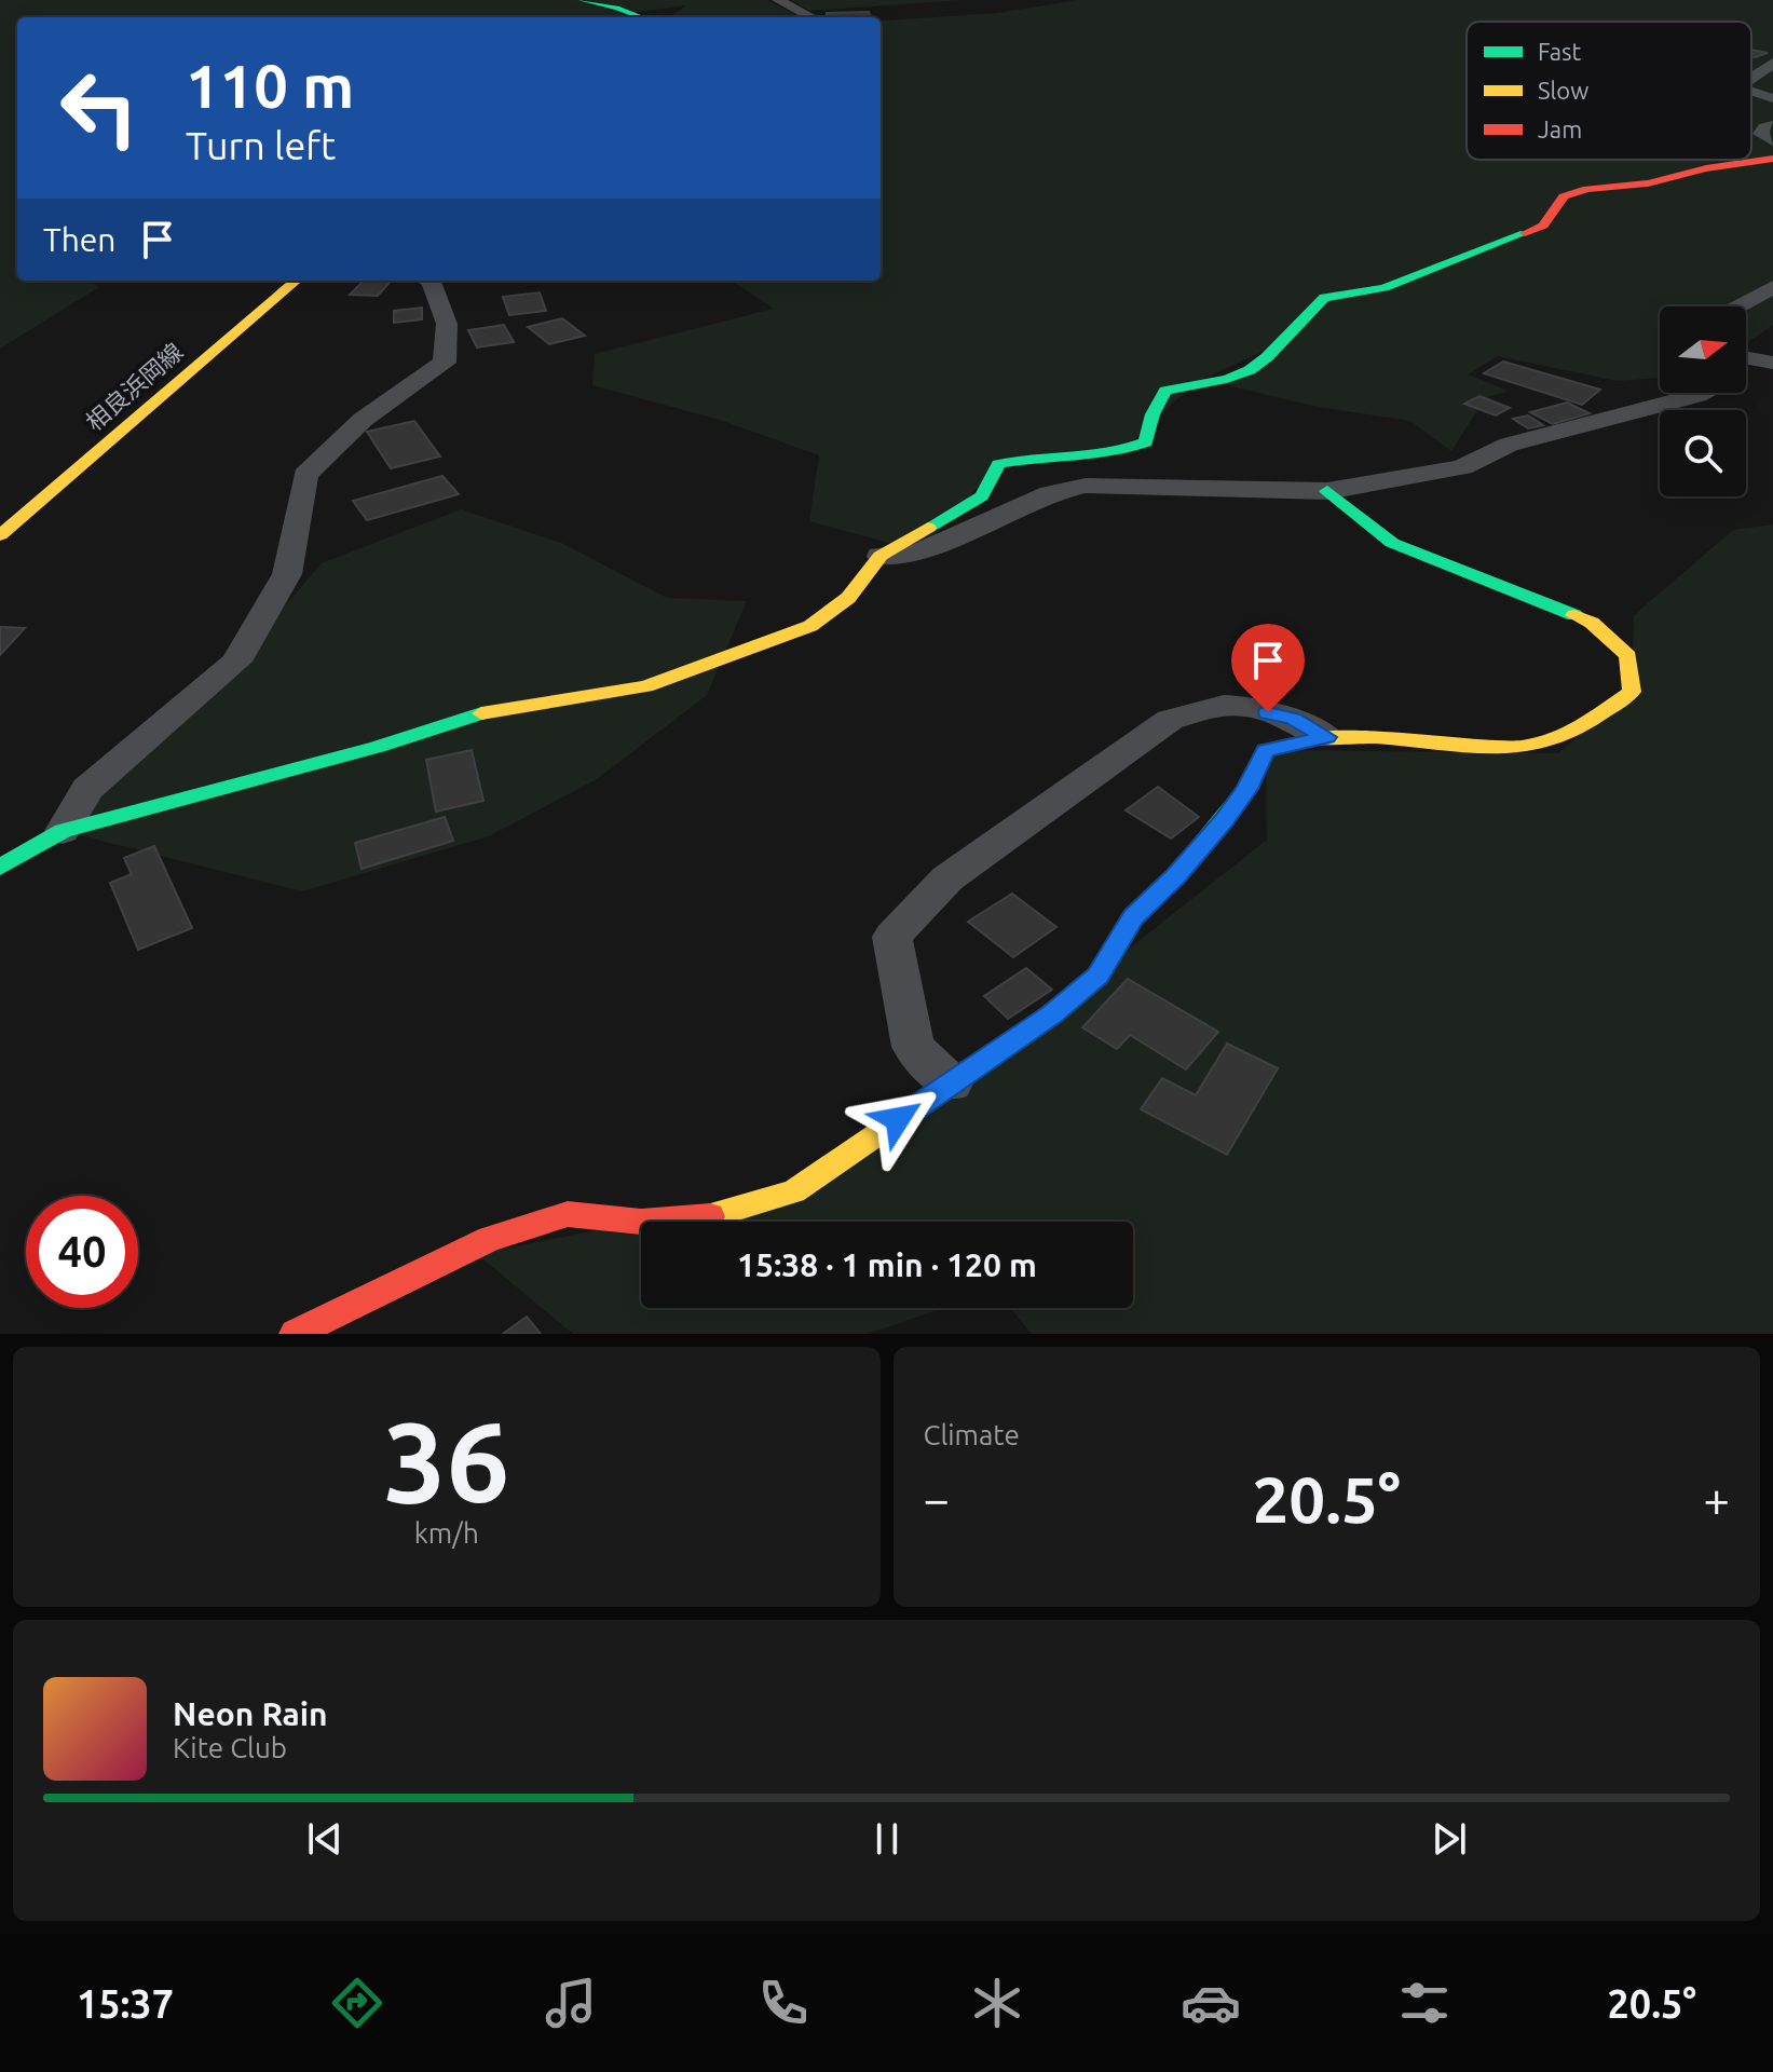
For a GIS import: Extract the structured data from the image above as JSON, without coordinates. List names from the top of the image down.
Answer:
{
  "streets": {
    "street": ["相良浜岡線"]
  },
  "legend": ["Fast", "Slow", "Jam"],
  "north": "right",
  "page": {
    "turn": ["110 m", "Turn left"],
    "then": "Then",
    "limit": "40",
    "trip": "15:38 · 1 min · 120 m",
    "tile": [
      ["36", "km/h"],
      "Climate"
    ],
    "heat": ["−", "20.5°", "+"],
    "song": ["Neon Rain", "Kite Club"],
    "tabs": ["15:37", "20.5°"]
  }
}
